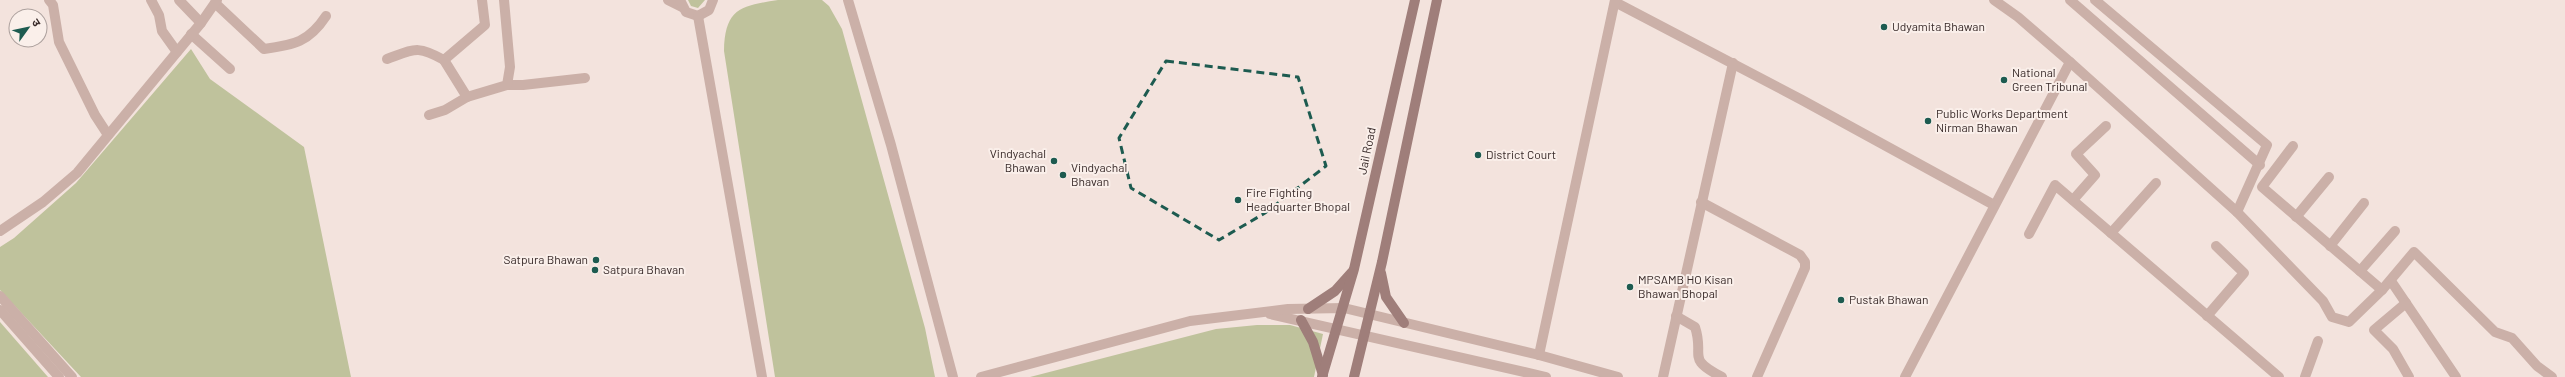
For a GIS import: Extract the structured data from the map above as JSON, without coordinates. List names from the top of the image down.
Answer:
{
  "streets": {
    "main road": ["Jail Road"]
  },
  "places": [
    "Udyamita Bhawan",
    "National Green Tribunal",
    "Public Works Department Nirman Bhawan",
    "District Court",
    "Vindyachal Bhawan",
    "Vindyachal Bhavan",
    "Fire Fighting Headquarter Bhopal",
    "Satpura Bhawan",
    "Satpura Bhavan",
    "MPSAMB HO Kisan Bhawan Bhopal",
    "Pustak Bhawan"
  ],
  "north": "top right"
}
